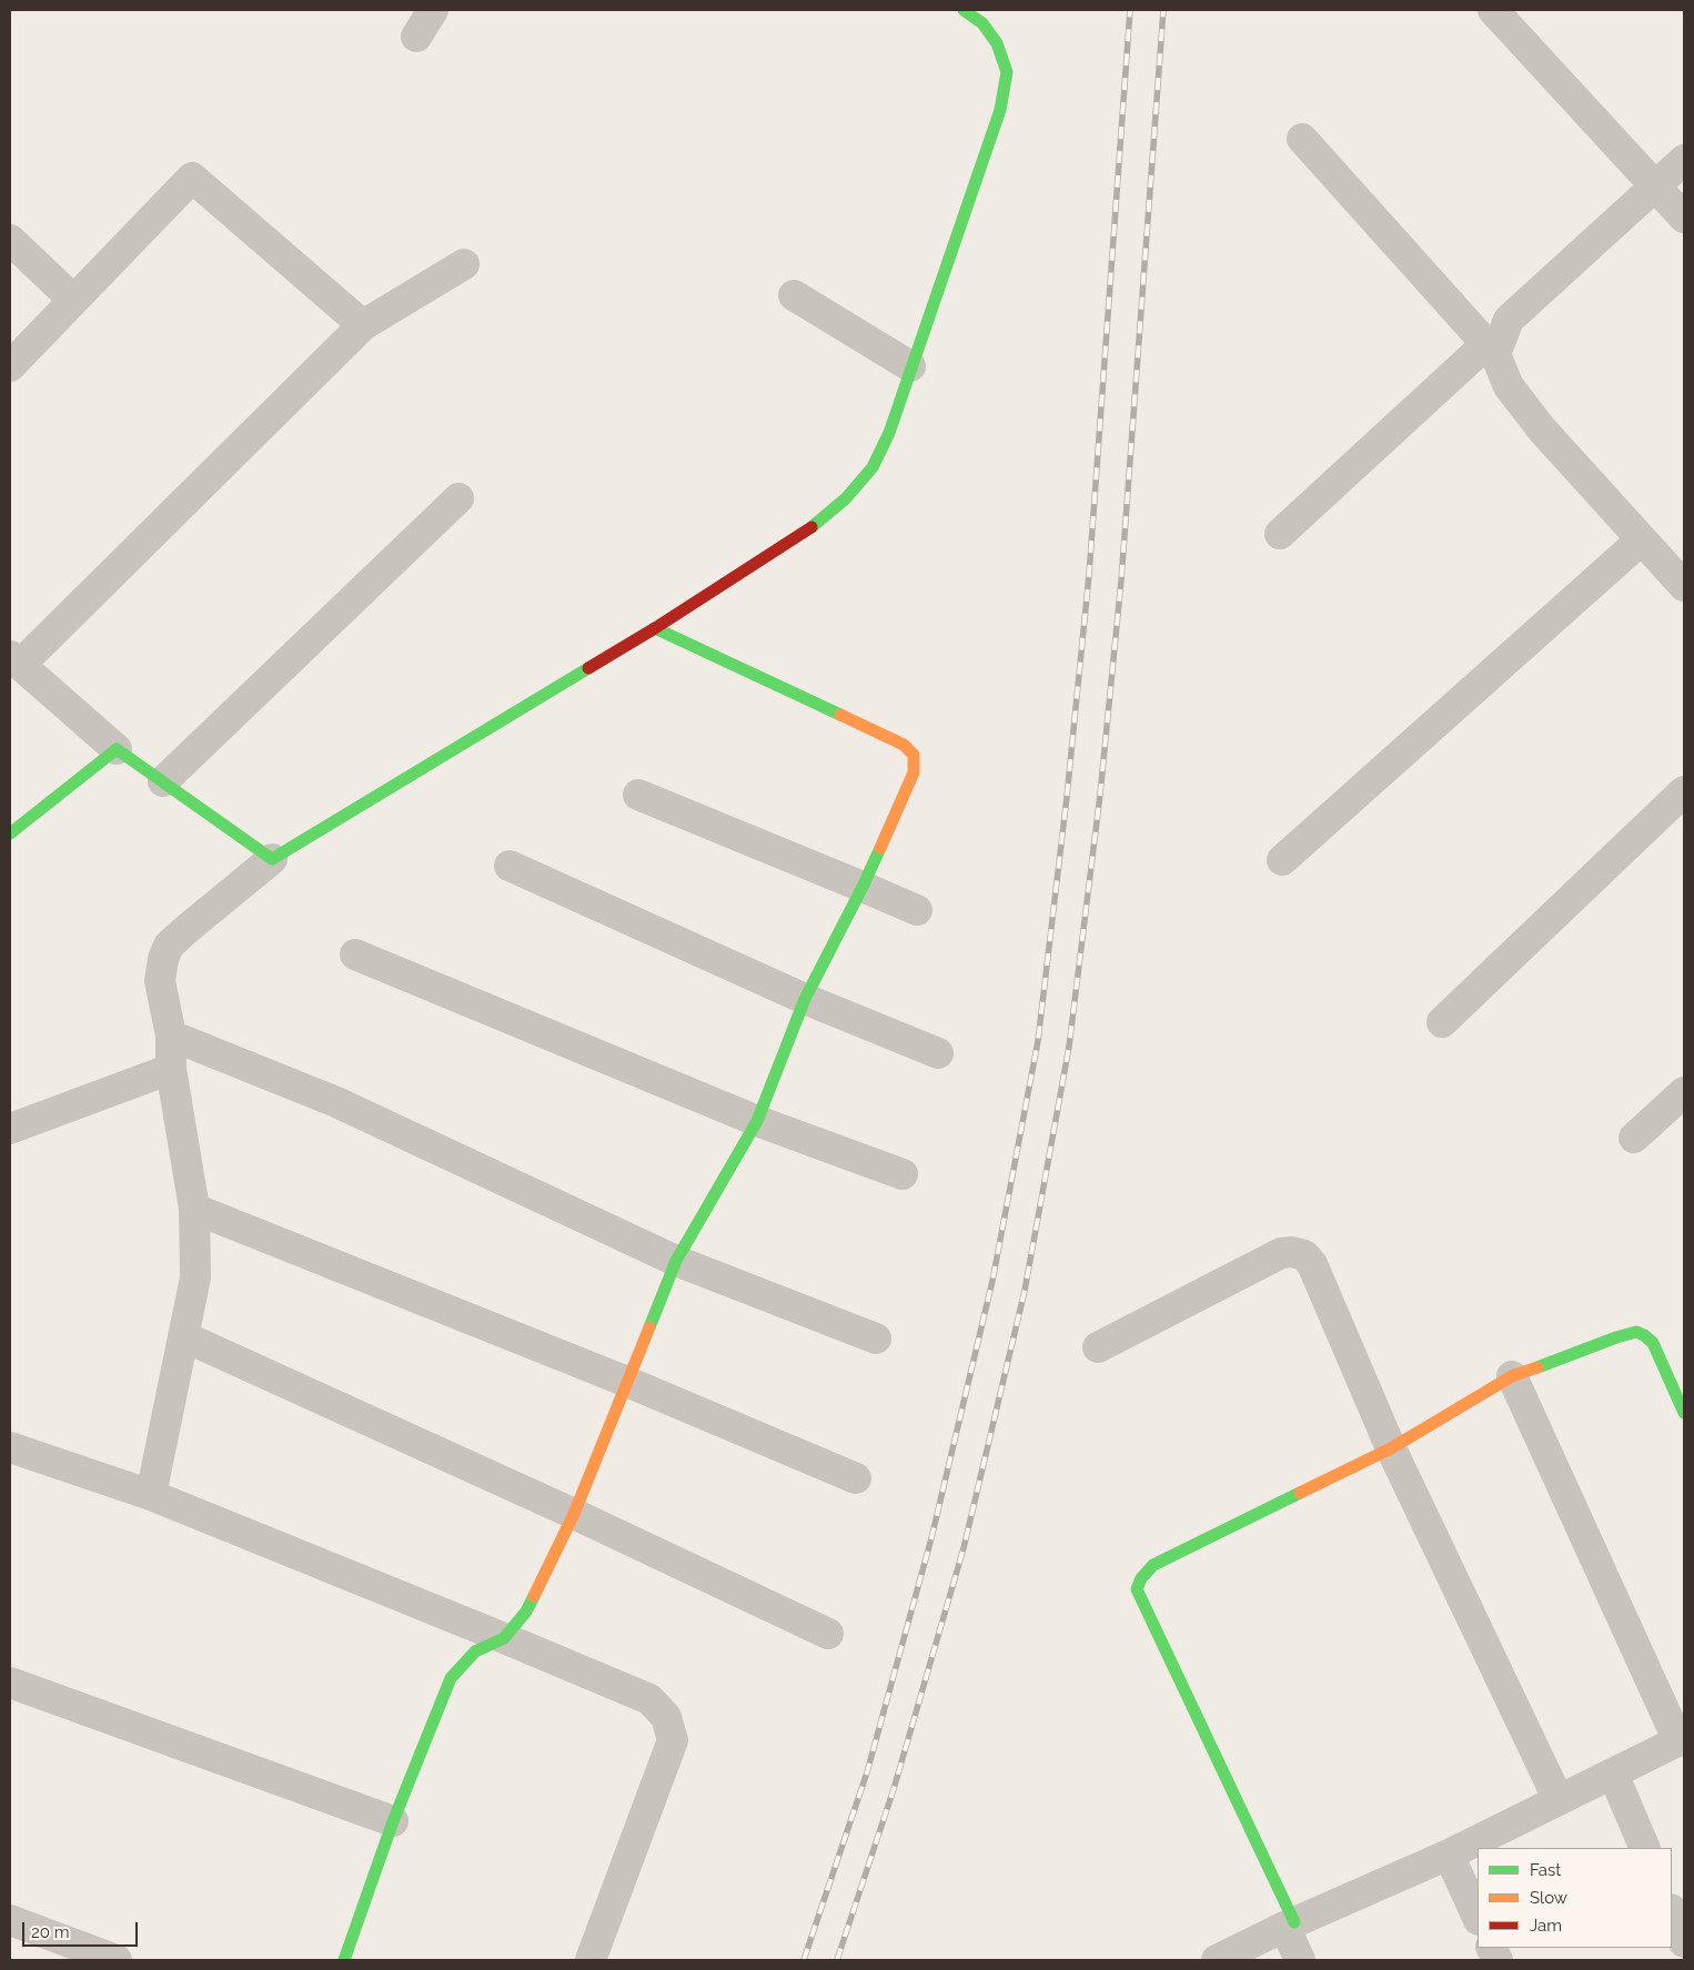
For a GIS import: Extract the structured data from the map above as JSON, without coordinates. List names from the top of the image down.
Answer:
{
  "legend": ["Fast", "Slow", "Jam"],
  "scale_bar": "20 m"
}
